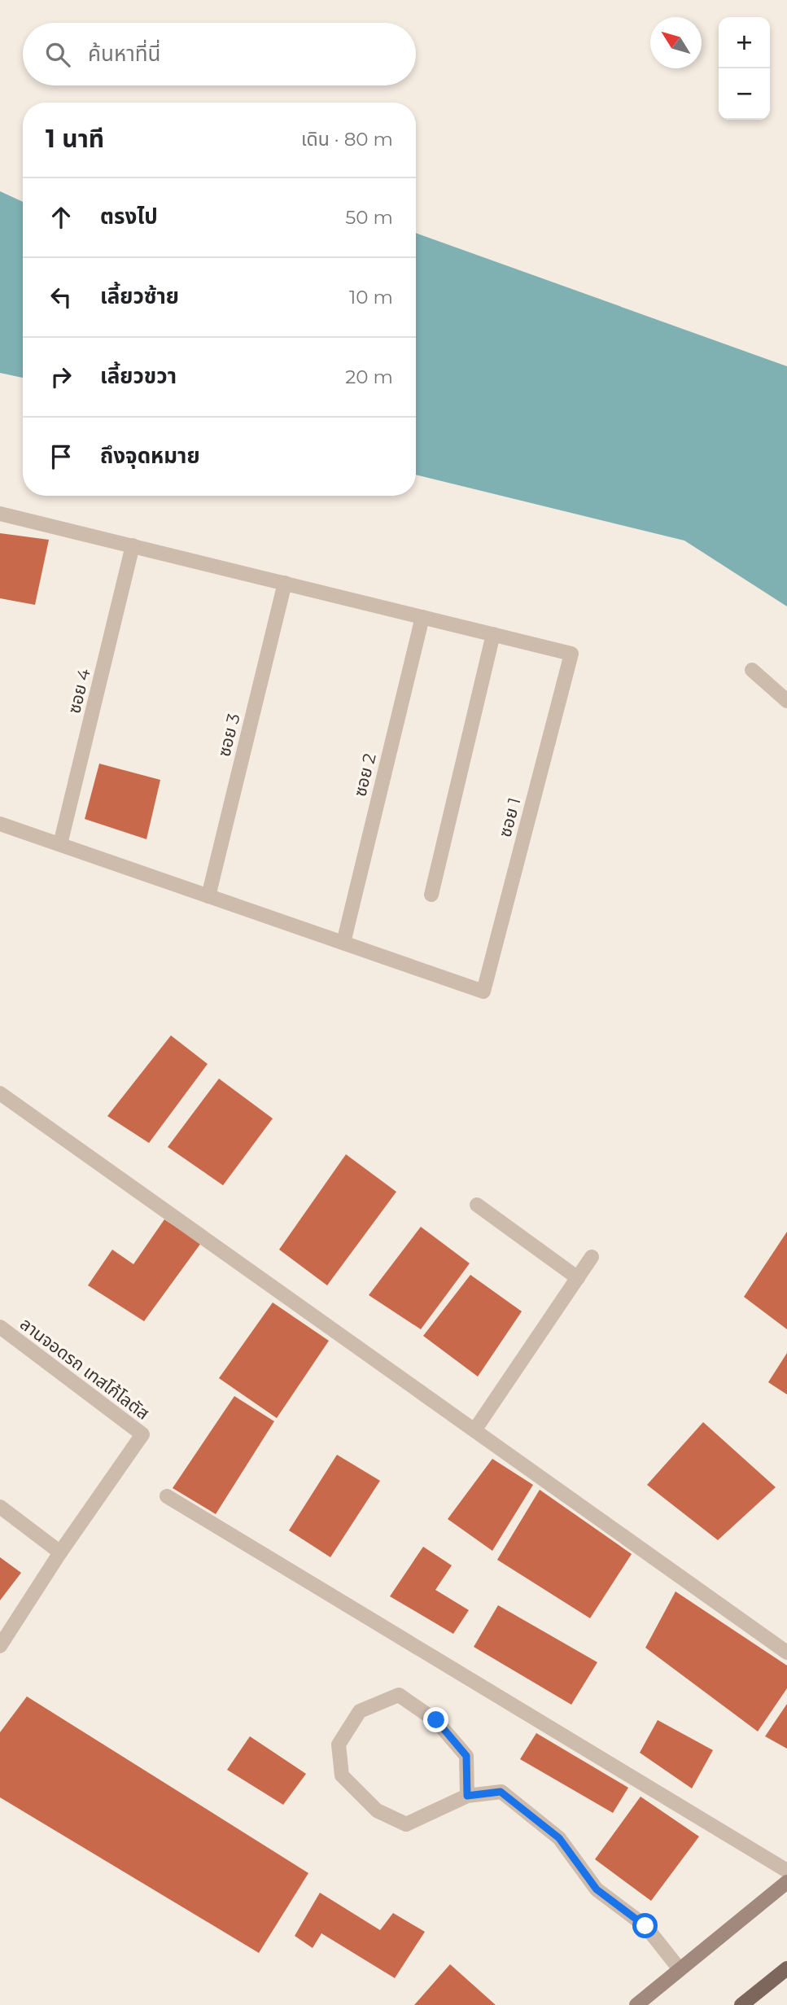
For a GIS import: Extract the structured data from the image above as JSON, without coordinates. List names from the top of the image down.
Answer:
{
  "streets": {
    "street": [
      "ซอย 4",
      "ซอย 3",
      "ซอย 2",
      "ซอย 1",
      "ลานจอดรถ เทสโก้โลตัส"
    ]
  },
  "crossings": [
    ["ซอย 2", "ซอย 1"]
  ],
  "north": "top left",
  "page": {
    "map_buttons": ["+", "−"],
    "search": "ค้นหาที่นี่",
    "heading": ["1 นาที", "เดิน · 80 m"],
    "list": [
      ["ตรงไป", "50 m"],
      ["เลี้ยวซ้าย", "10 m"],
      ["เลี้ยวขวา", "20 m"],
      "ถึงจุดหมาย"
    ]
  }
}
